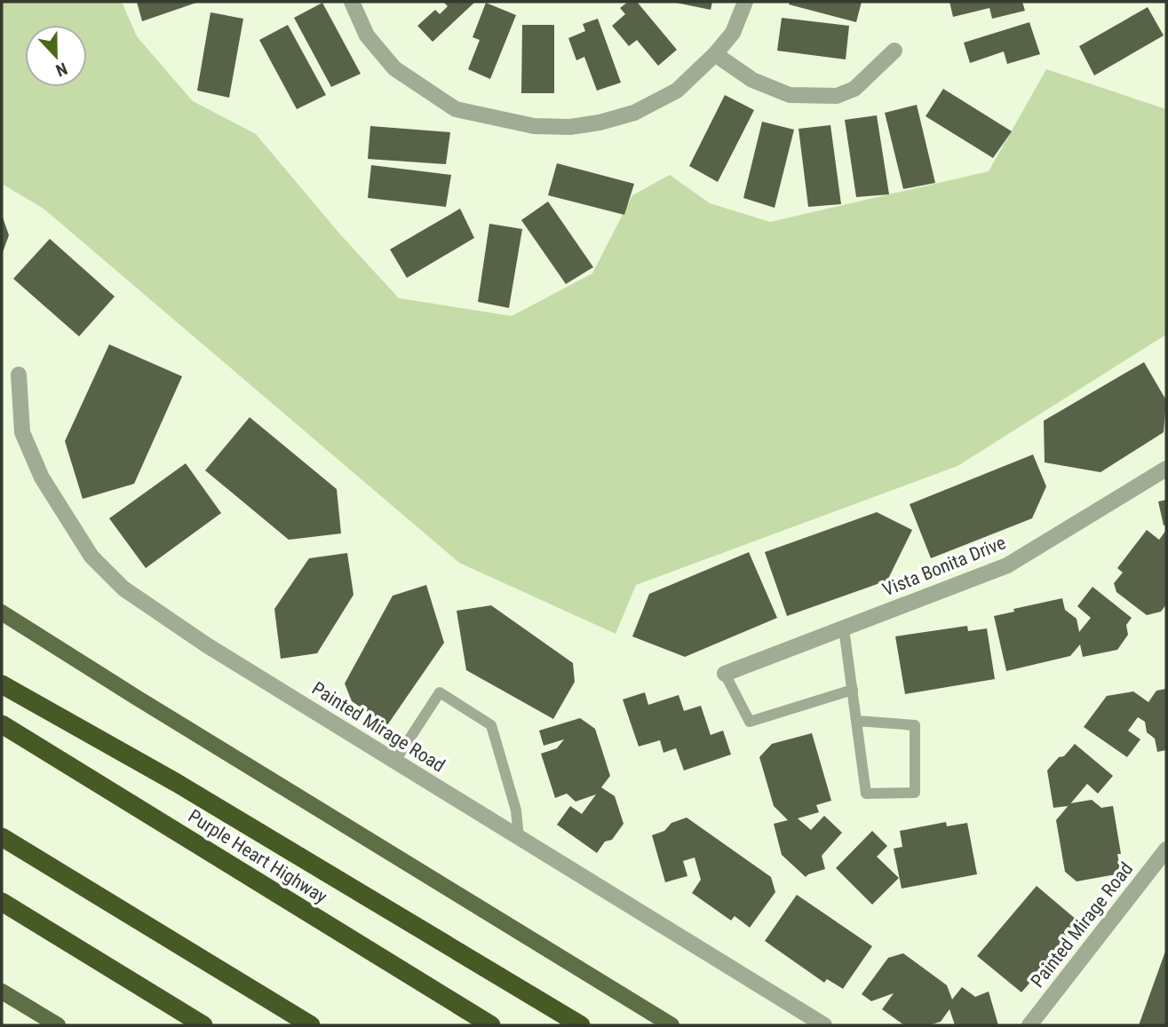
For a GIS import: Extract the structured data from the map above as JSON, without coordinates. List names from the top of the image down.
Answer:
{
  "streets": {
    "highway": ["Purple Heart Highway"],
    "street": ["Vista Bonita Drive", "Painted Mirage Road"]
  },
  "north": "bottom"
}
